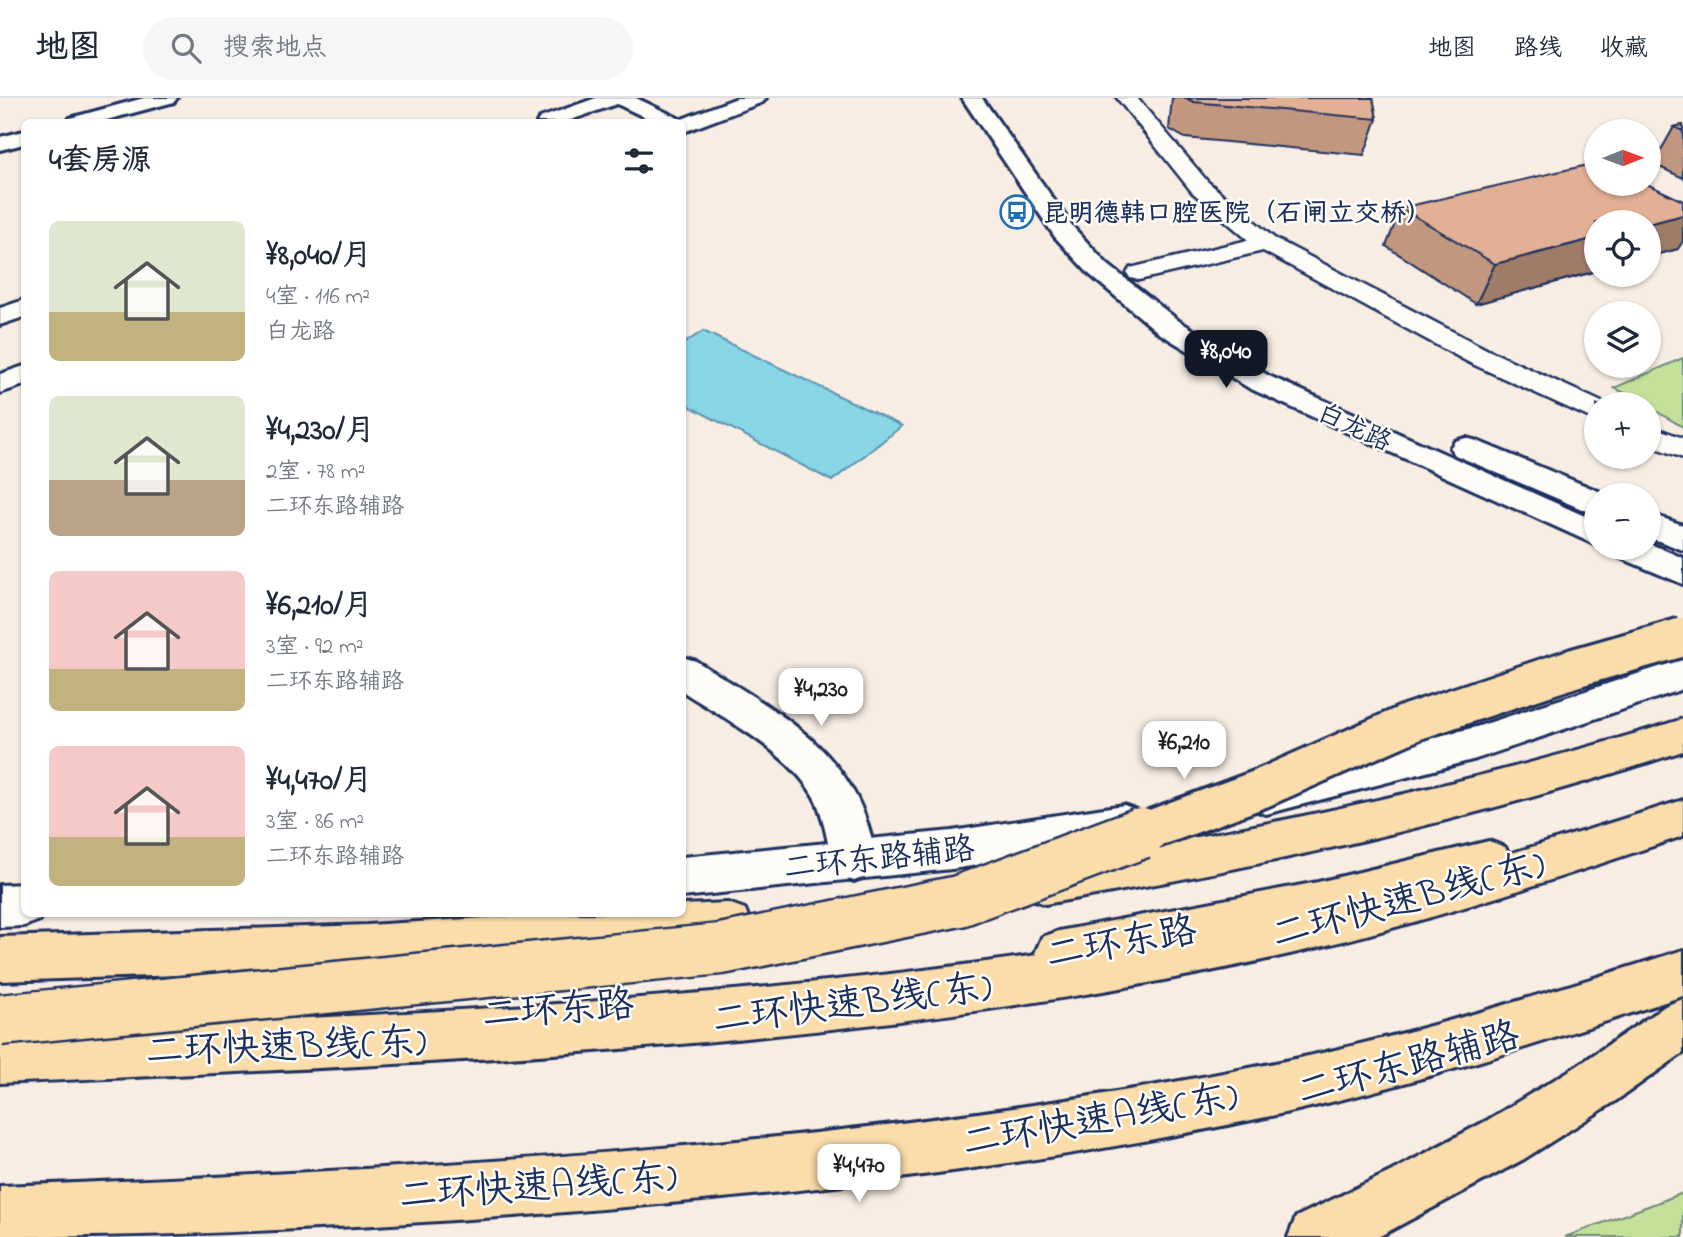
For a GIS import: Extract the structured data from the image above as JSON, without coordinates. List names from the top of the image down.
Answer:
{
  "streets": {
    "main road": ["二环快速B线(东)", "二环东路", "二环快速A线(东)"],
    "street": ["白龙路", "二环东路辅路"]
  },
  "places": {
    "bus stop": ["昆明德韩口腔医院（石闸立交桥）"]
  },
  "north": "right",
  "page": {
    "header": "地图",
    "search": "搜索地点",
    "nav": ["地图", "路线", "收藏"],
    "map_buttons": ["+", "−"],
    "heading": "4套房源",
    "list": [
      {
        "name": "¥8,040/月",
        "note": "4室 · 116 m² · 白龙路"
      },
      {
        "name": "¥4,230/月",
        "note": "2室 · 78 m² · 二环东路辅路"
      },
      {
        "name": "¥6,210/月",
        "note": "3室 · 92 m² · 二环东路辅路"
      },
      {
        "name": "¥4,470/月",
        "note": "3室 · 86 m² · 二环东路辅路"
      }
    ],
    "price": [
      "¥8,040",
      "¥4,230",
      "¥6,210",
      "¥4,470"
    ]
  }
}
